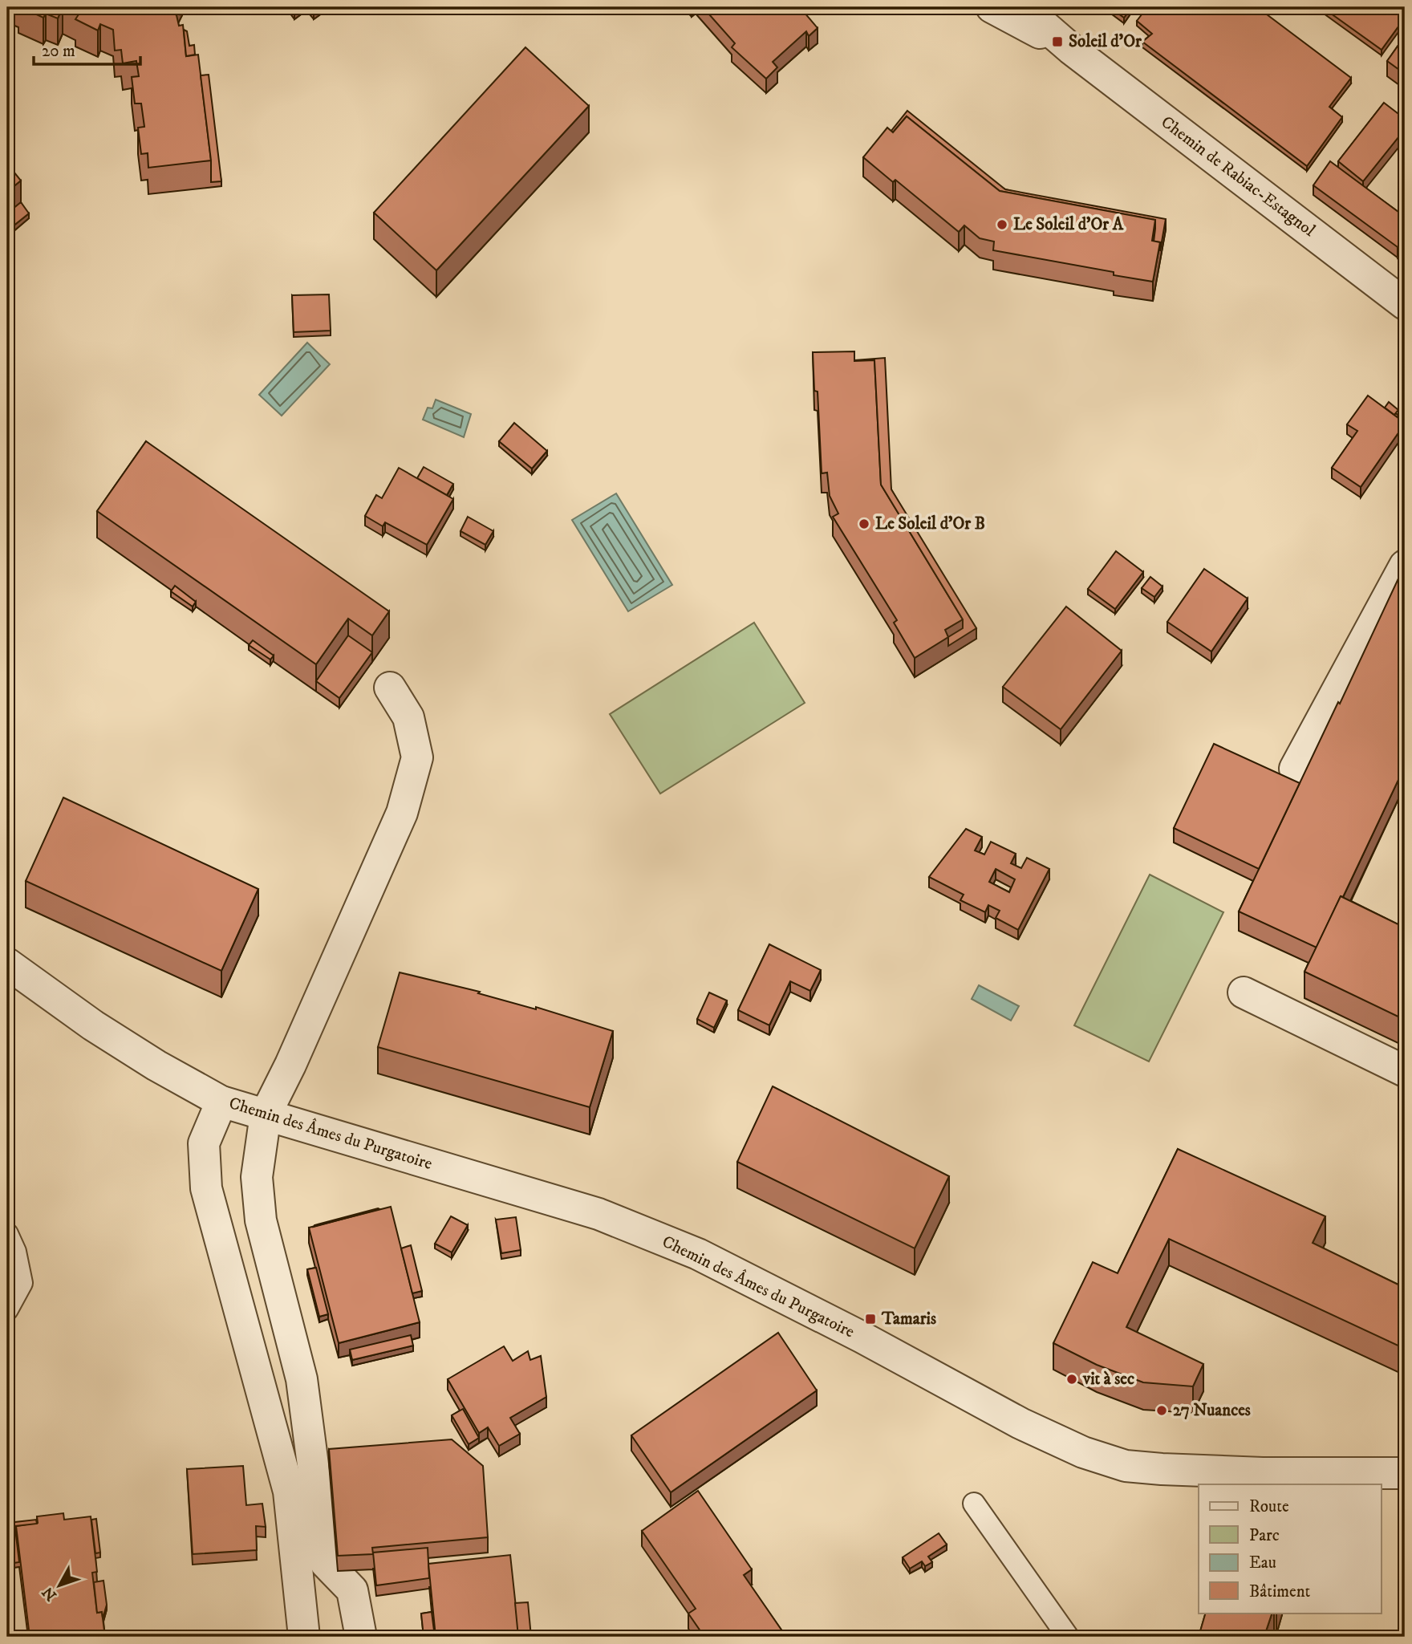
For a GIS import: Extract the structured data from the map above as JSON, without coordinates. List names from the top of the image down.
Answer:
{
  "streets": {
    "street": ["Chemin de Rabiac-Estagnol", "Chemin des Âmes du Purgatoire"]
  },
  "places": {
    "transit": ["Soleil d'Or", "Tamaris"],
    "other": [
      "Le Soleil d'Or A",
      "Le Soleil d'Or B",
      "vit à sec",
      "27 Nuances"
    ]
  },
  "legend": [
    "Route",
    "Parc",
    "Eau",
    "Bâtiment"
  ],
  "scale_bar": "20 m",
  "north": "bottom left"
}
